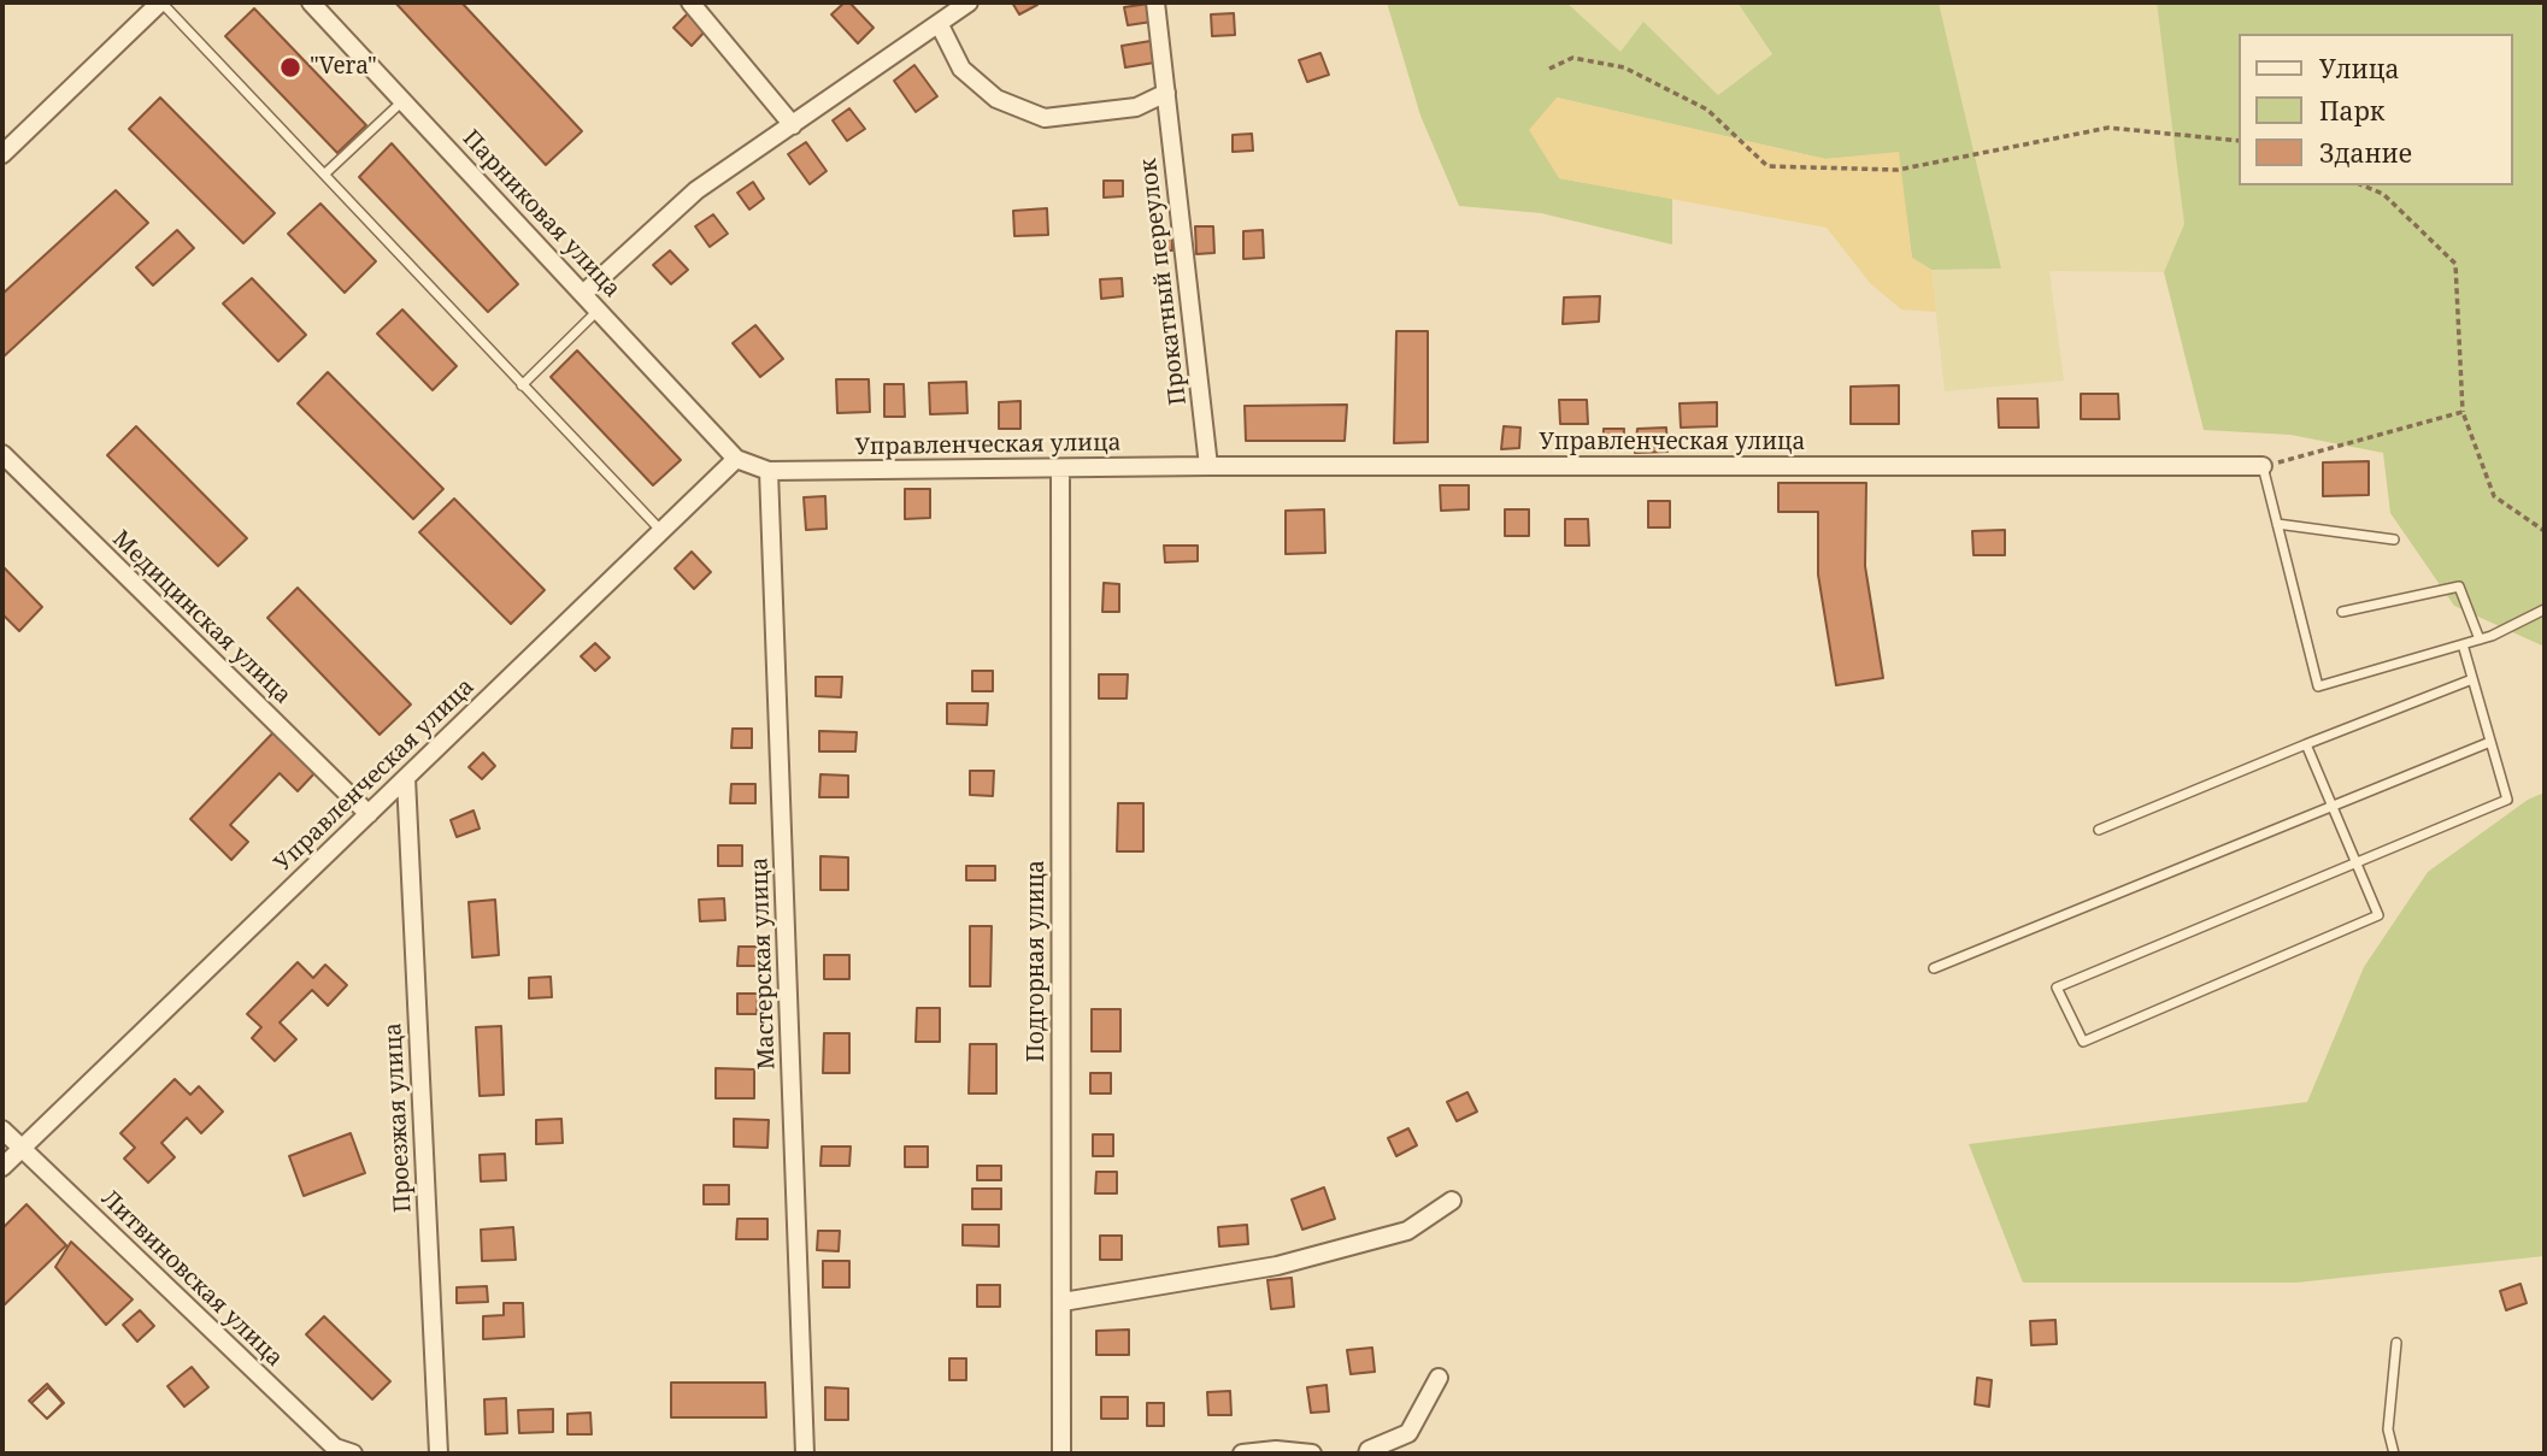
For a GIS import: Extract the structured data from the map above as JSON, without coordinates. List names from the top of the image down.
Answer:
{
  "streets": {
    "street": [
      "Парниковая улица",
      "Прокатный переулок",
      "Управленческая улица",
      "Медицинская улица",
      "Подгорная улица",
      "Мастерская улица",
      "Проезжая улица",
      "Литвиновская улица"
    ]
  },
  "crossings": [
    ["Парниковая улица", "Управленческая улица"],
    ["Прокатный переулок", "Управленческая улица"],
    ["Управленческая улица", "Медицинская улица"],
    ["Управленческая улица", "Подгорная улица"],
    ["Управленческая улица", "Мастерская улица"],
    ["Управленческая улица", "Проезжая улица"],
    ["Управленческая улица", "Литвиновская улица"]
  ],
  "places": ["\"Vera\""],
  "legend": ["Улица", "Парк", "Здание"]
}
